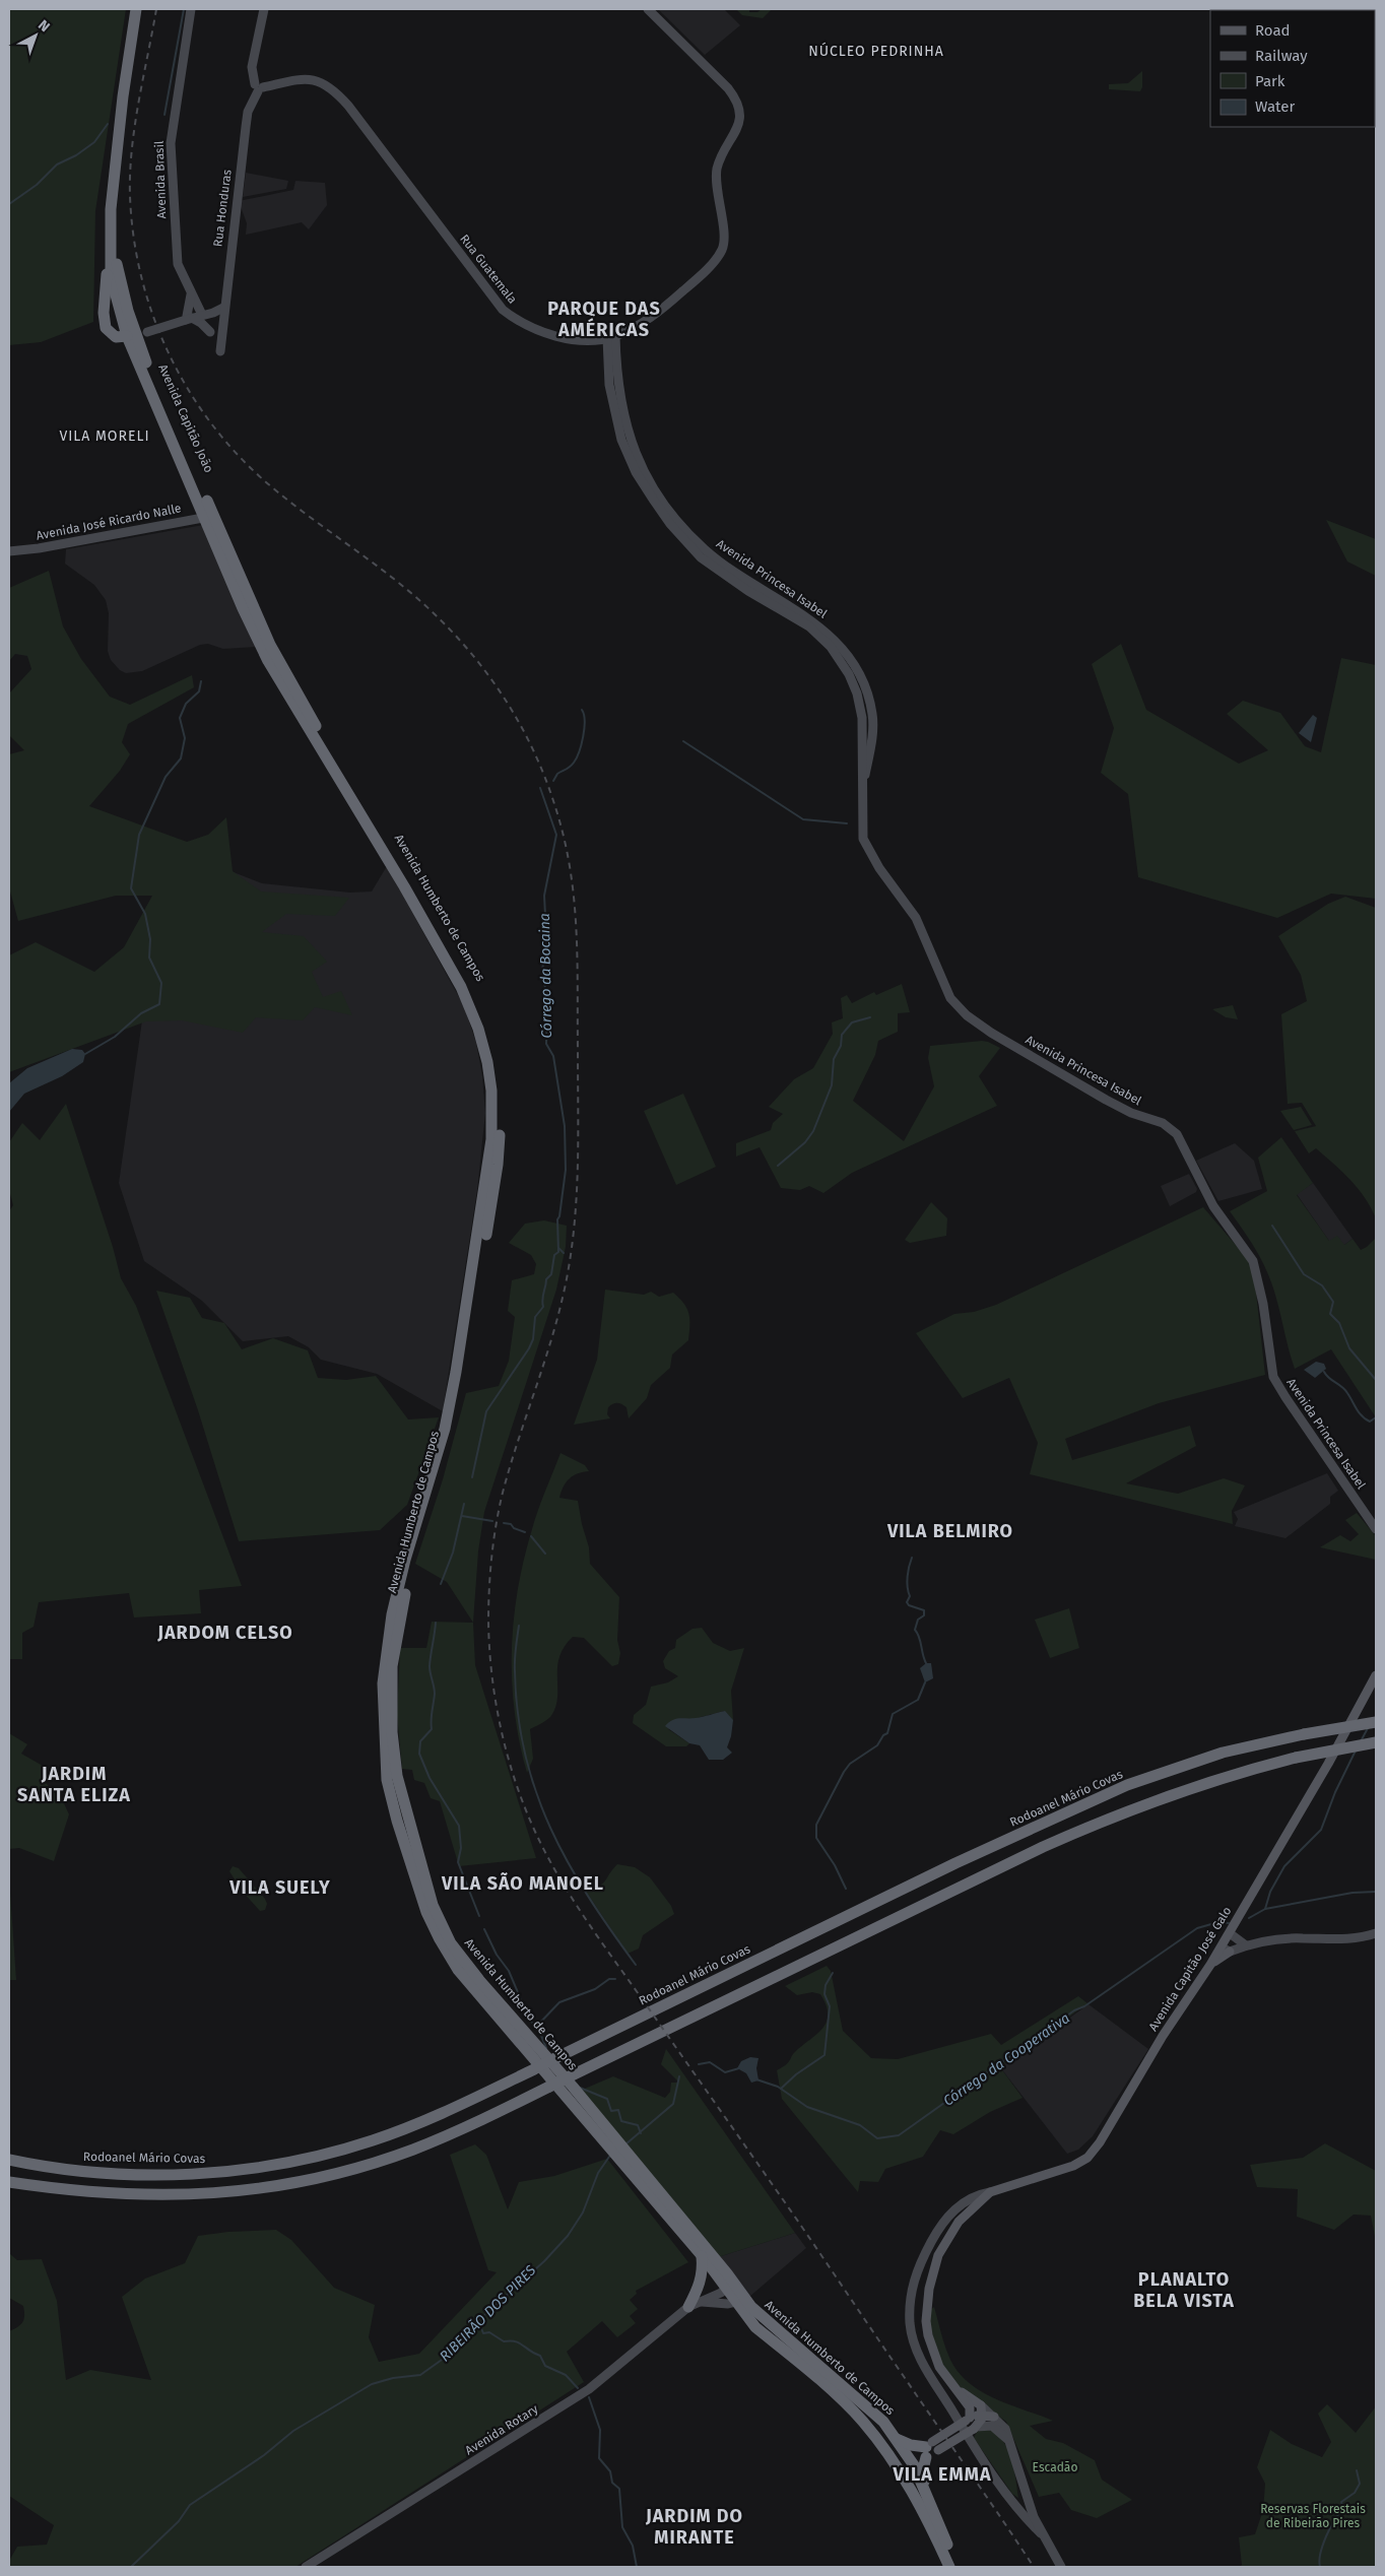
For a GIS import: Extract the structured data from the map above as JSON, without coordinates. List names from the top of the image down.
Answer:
{
  "streets": {
    "highway": ["Avenida Capitão João", "Avenida Humberto de Campos", "Rodoanel Mário Covas"],
    "main road": [
      "Avenida Brasil",
      "Rua Honduras",
      "Rua Guatemala",
      "Avenida José Ricardo Nalle",
      "Avenida Princesa Isabel",
      "Avenida Capitão José Galo",
      "Avenida Rotary"
    ]
  },
  "crossings": [
    ["Rua Honduras", "Rua Guatemala"],
    ["Rua Guatemala", "Avenida Princesa Isabel"],
    ["Avenida Capitão João", "Avenida José Ricardo Nalle"],
    ["Avenida Capitão João", "Avenida Humberto de Campos"],
    ["Avenida Humberto de Campos", "Avenida Rotary"]
  ],
  "districts": [
    "NÚCLEO PEDRINHA",
    "PARQUE DAS AMÉRICAS",
    "VILA MORELI",
    "VILA BELMIRO",
    "JARDOM CELSO",
    "JARDIM SANTA ELIZA",
    "VILA SÃO MANOEL",
    "VILA SUELY",
    "PLANALTO BELA VISTA",
    "VILA EMMA",
    "JARDIM DO MIRANTE"
  ],
  "water": ["Córrego da Bocaina", "Córrego da Cooperativa", "RIBEIRÃO DOS PIRES"],
  "parks": ["Escadão", "Reservas Florestais de Ribeirão Pires"],
  "legend": [
    "Road",
    "Railway",
    "Park",
    "Water"
  ],
  "north": "top right"
}
